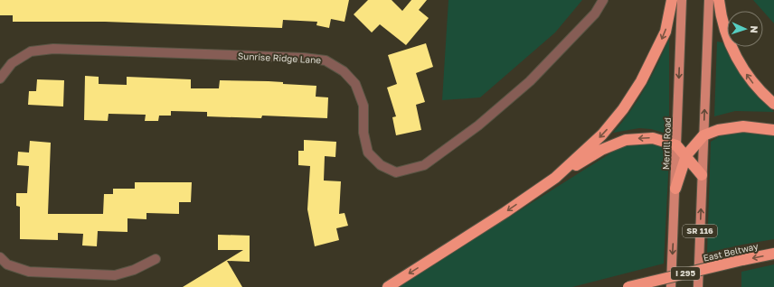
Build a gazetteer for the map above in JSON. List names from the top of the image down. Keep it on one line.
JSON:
{"streets":{"highway":["East Beltway","I 295"],"main road":["Merrill Road","SR 116"],"street":["Sunrise Ridge Lane"]},"one_way":["East Beltway"],"north":"right"}
